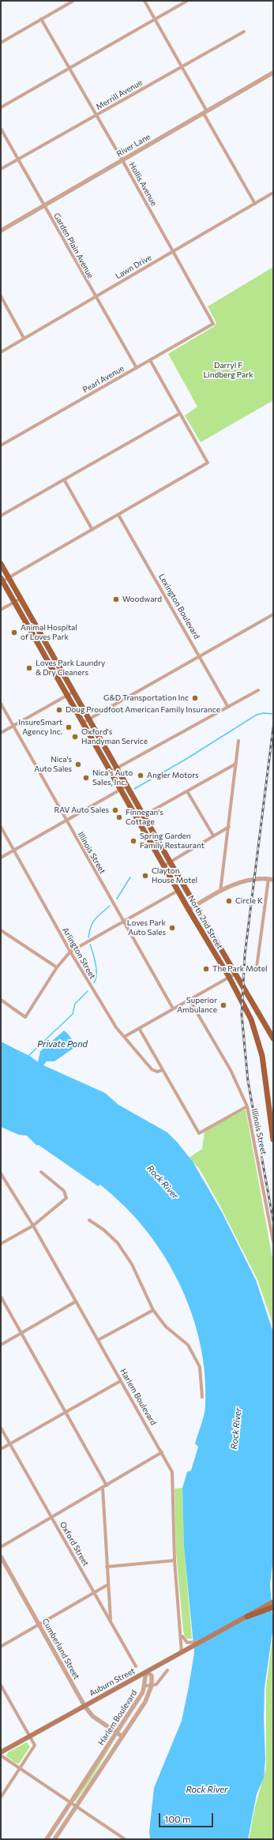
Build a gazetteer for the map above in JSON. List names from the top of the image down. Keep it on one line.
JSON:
{"streets":{"main road":["North 2nd Street","Auburn Street"],"street":["Merrill Avenue","River Lane","Hollis Avenue","Garden Plain Avenue","Lawn Drive","Pearl Avenue","Lexington Boulevard","Illinois Street","Arlington Street","Harlem Boulevard","Oxford Street","Cumberland Street"]},"crossings":[["Merrill Avenue","Hollis Avenue"],["Merrill Avenue","Garden Plain Avenue"],["River Lane","Hollis Avenue"],["River Lane","Garden Plain Avenue"],["Hollis Avenue","Lawn Drive"],["Hollis Avenue","Pearl Avenue"],["Garden Plain Avenue","Lawn Drive"],["Garden Plain Avenue","Pearl Avenue"],["Harlem Boulevard","Cumberland Street"],["Harlem Boulevard","Auburn Street"],["Cumberland Street","Auburn Street"]],"water":["Private Pond","Rock River"],"parks":["Darryl F Lindberg Park"],"places":["Woodward","Animal Hospital of Loves Park","Loves Park Laundry & Dry Cleaners","G&D Transportation Inc","Doug Proudfoot American Family Insurance","InsureSmart Agency Inc.","Oxford's Handyman Service","Nica's Auto Sales","Angler Motors","Nica's Auto Sales, Inc.","RAV Auto Sales","Finnegan's Cottage","Spring Garden Family Restaurant","Clayton House Motel","Circle K","Loves Park Auto Sales","The Park Motel","Superior Ambulance"],"scale_bar":"100 m"}
